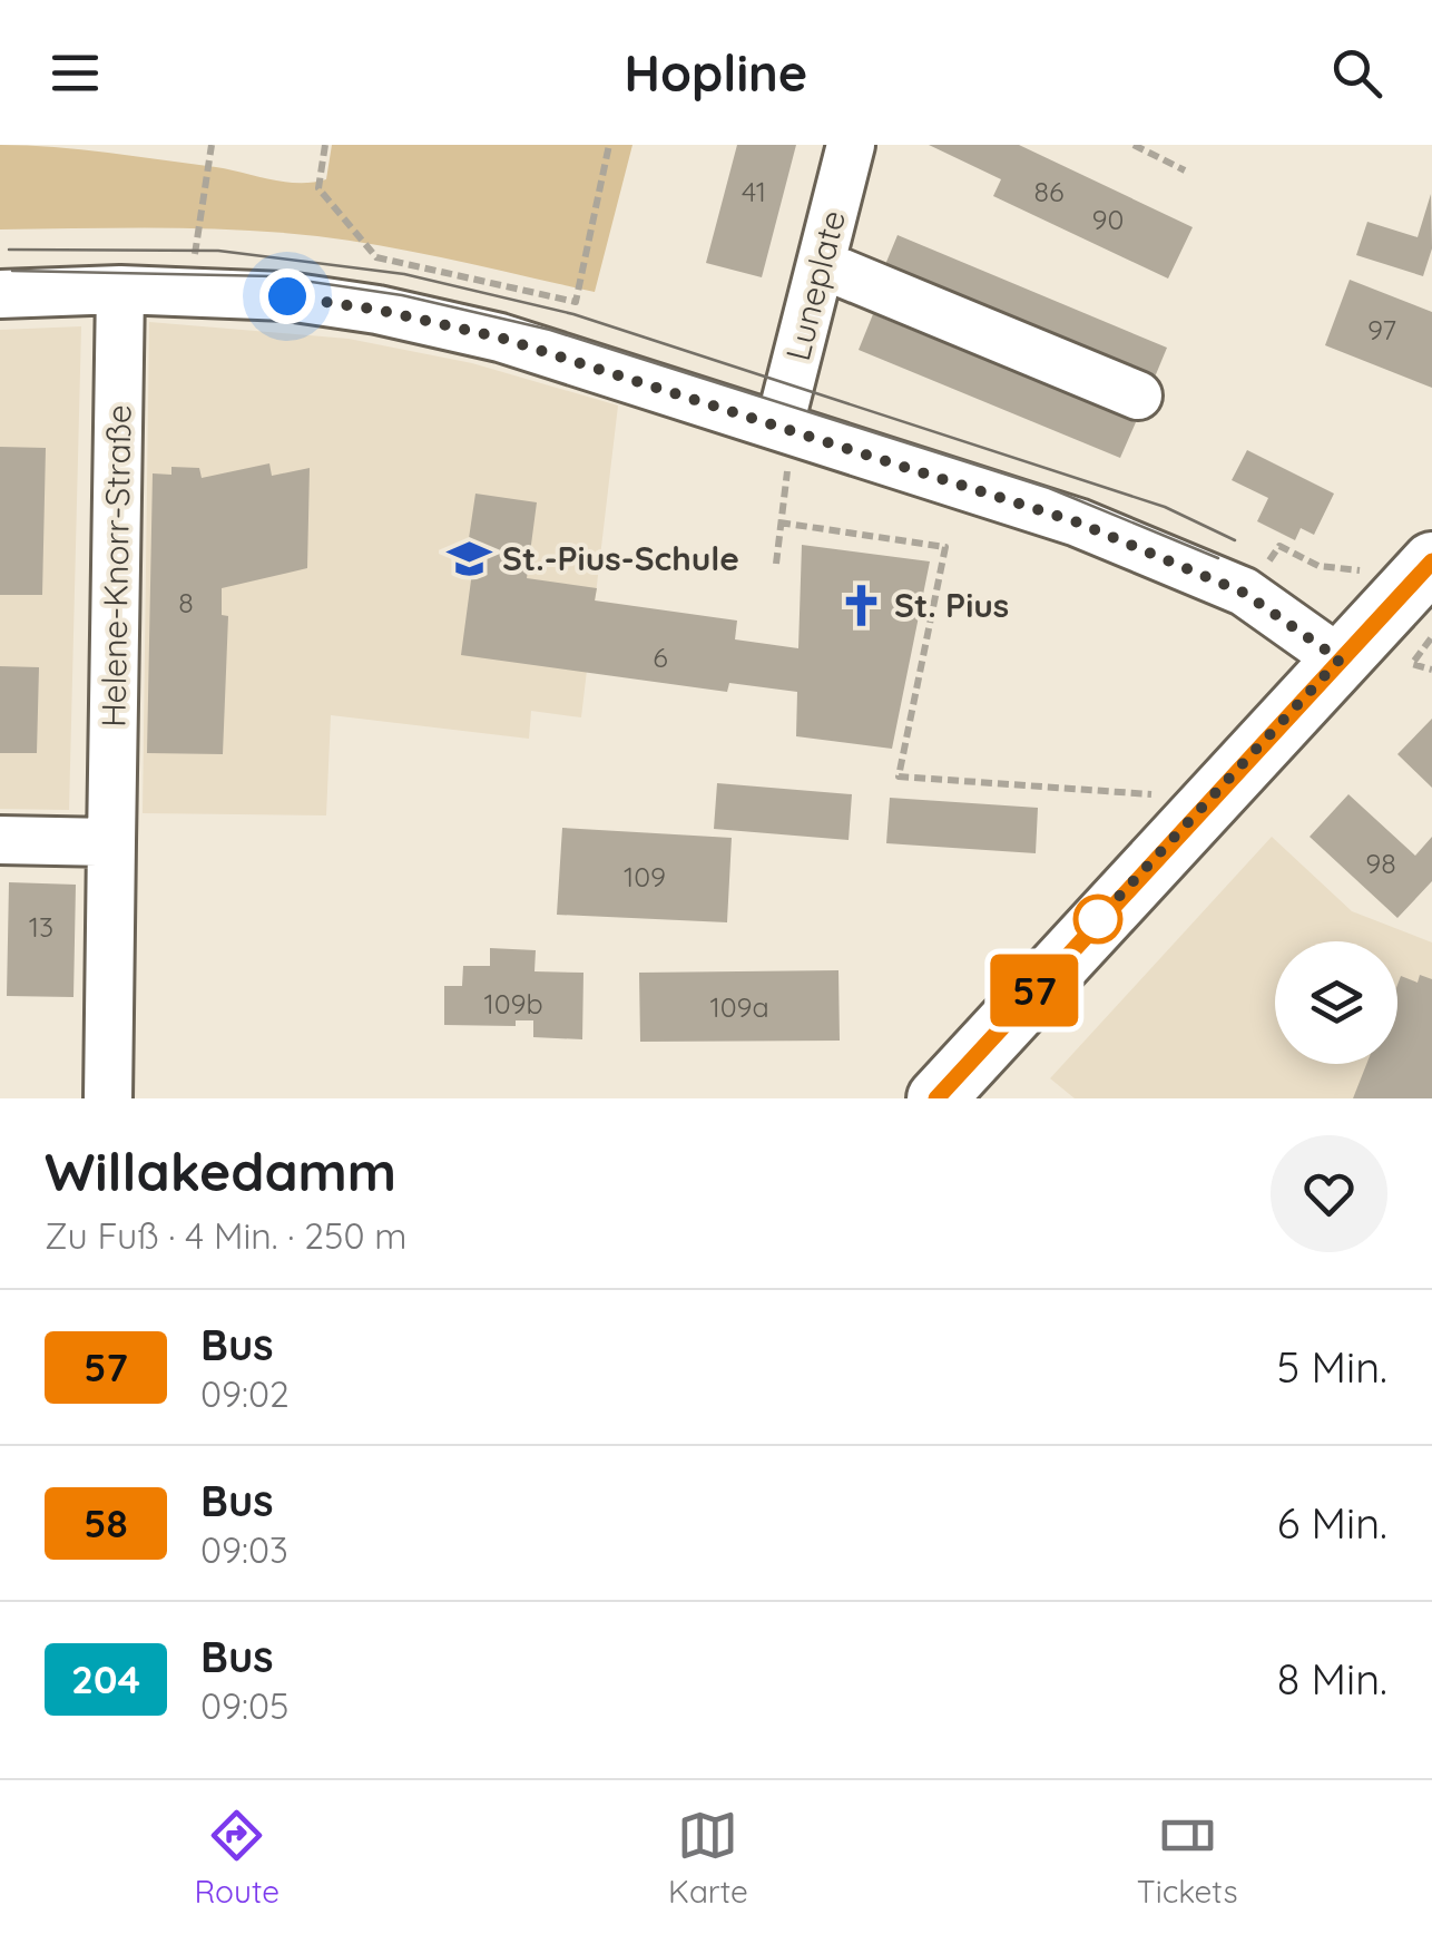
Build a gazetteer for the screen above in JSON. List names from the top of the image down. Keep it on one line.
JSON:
{"streets":{"street":["Luneplate","Helene-Knorr-Straße"]},"places":{"school or university":["St.-Pius-Schule"],"church":["St. Pius"]},"lines":["bus line 57"],"house_numbers":["41","86","90","97","8","6","98","109","13","109b","109a"],"page":{"header":"Hopline","on_map":"57","heading":["Willakedamm","Zu Fuß · 4 Min. · 250 m"],"list":[{"mark":"57","name":"Bus","note":"09:02","value":"5 Min."},{"mark":"58","name":"Bus","note":"09:03","value":"6 Min."},{"mark":"204","name":"Bus","note":"09:05","value":"8 Min."}],"tabs":["Route","Karte","Tickets"]}}
